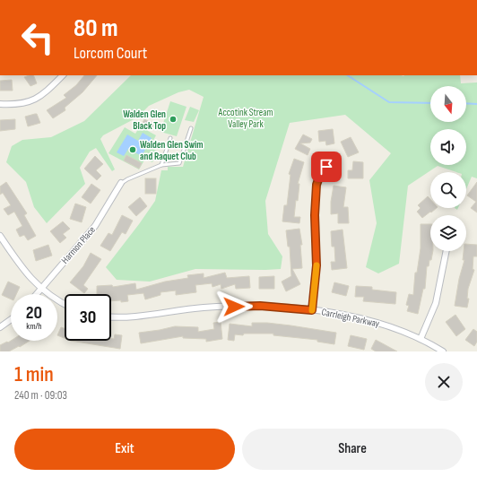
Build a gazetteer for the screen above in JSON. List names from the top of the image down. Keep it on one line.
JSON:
{"streets":{"street":["Harmon Place","Carrleigh Parkway"]},"parks":["Accotink Stream Valley Park"],"places":["Walden Glen Black Top","Walden Glen Swim and Raquet Club"],"north":"bottom","page":{"turn":["80 m","Lorcom Court"],"speed":"20 km/h","limit":"30","heading":["1 min","240 m · 09:03"],"buttons":["Exit","Share"]}}
